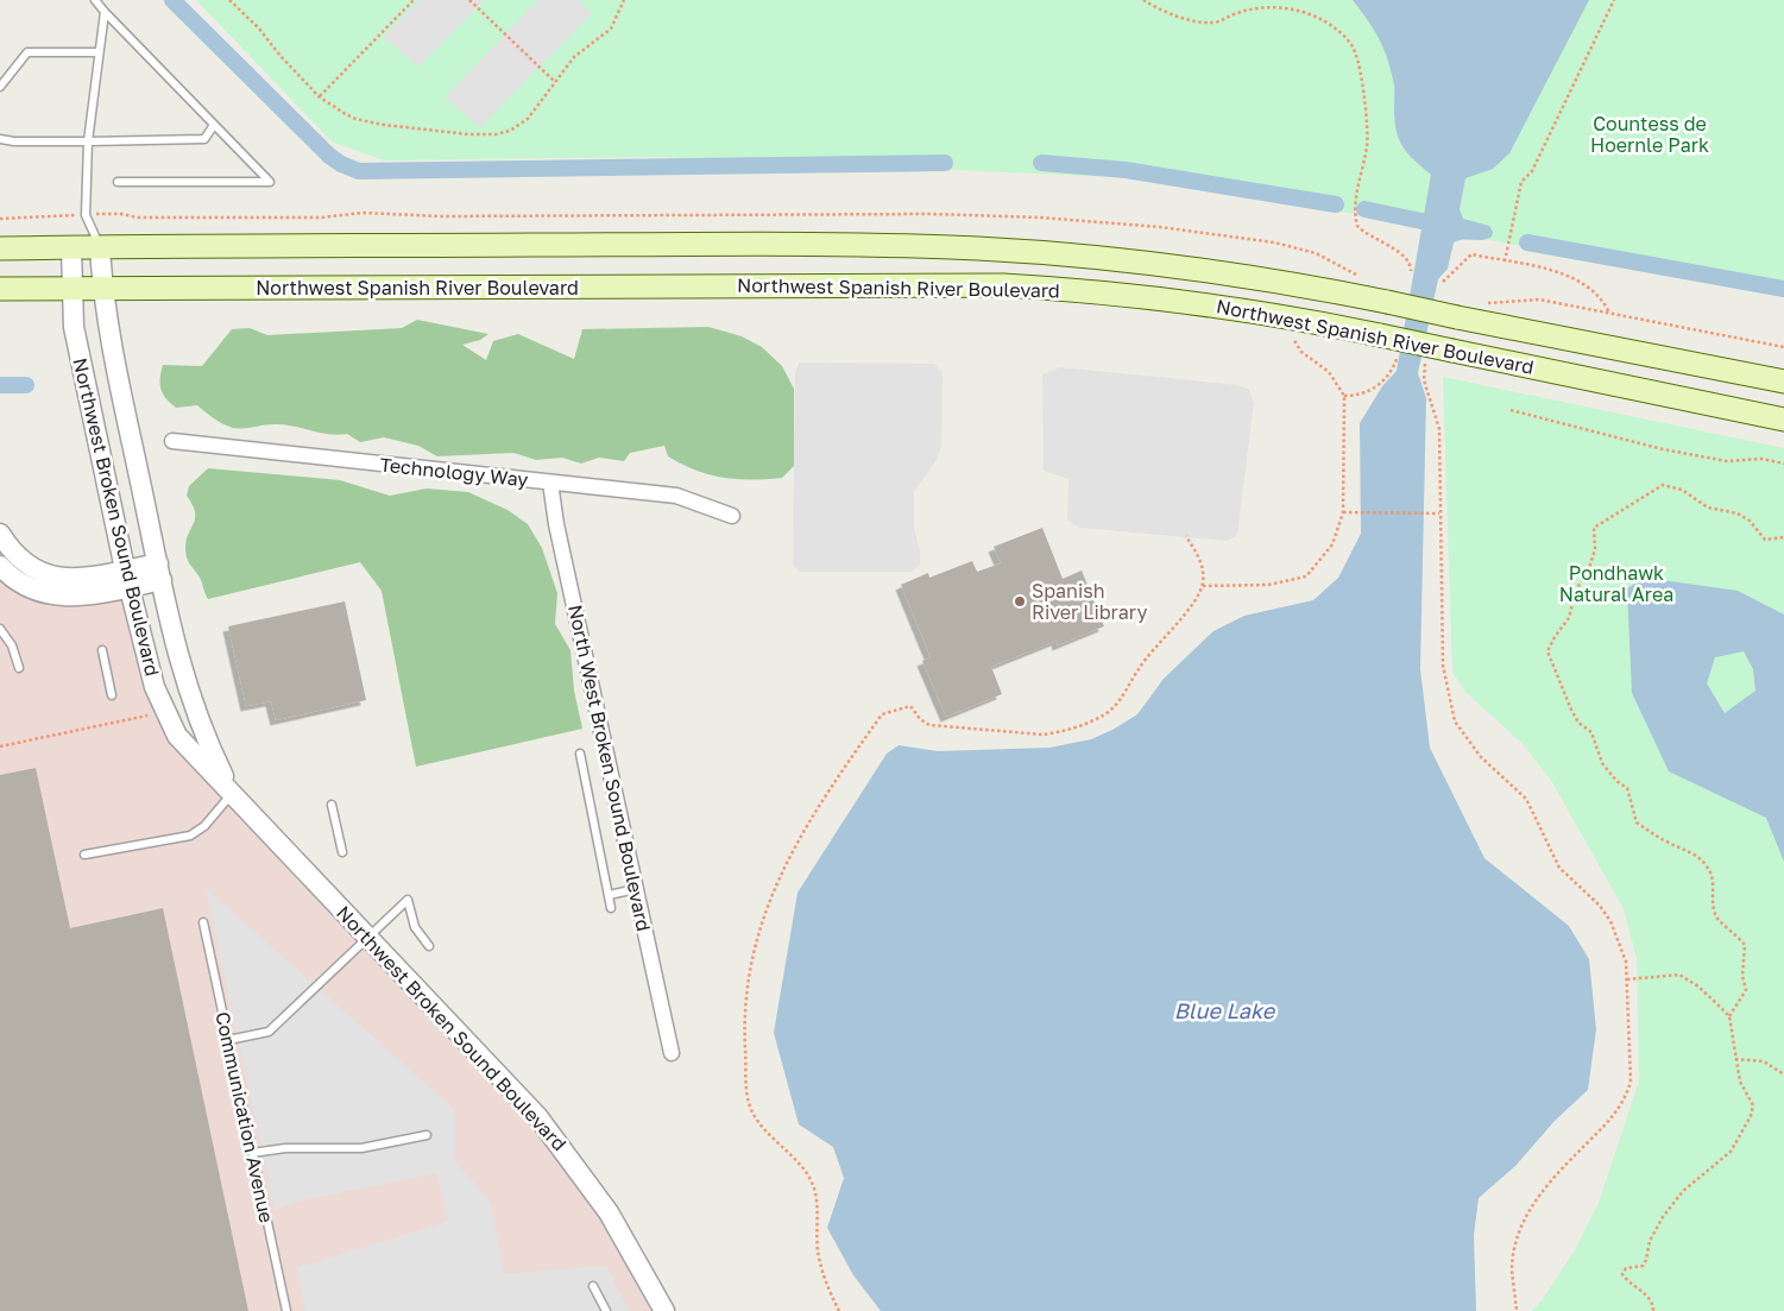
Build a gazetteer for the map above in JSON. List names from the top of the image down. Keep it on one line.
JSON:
{"streets":{"main road":["Northwest Spanish River Boulevard"],"street":["Technology Way","Northwest Broken Sound Boulevard","North West Broken Sound Boulevard"],"lane":["Communication Avenue"]},"crossings":[["Northwest Spanish River Boulevard","Northwest Broken Sound Boulevard"],["Technology Way","North West Broken Sound Boulevard"]],"water":["Blue Lake"],"parks":["Countess de Hoernle Park","Pondhawk Natural Area"],"places":["Spanish River Library"]}
